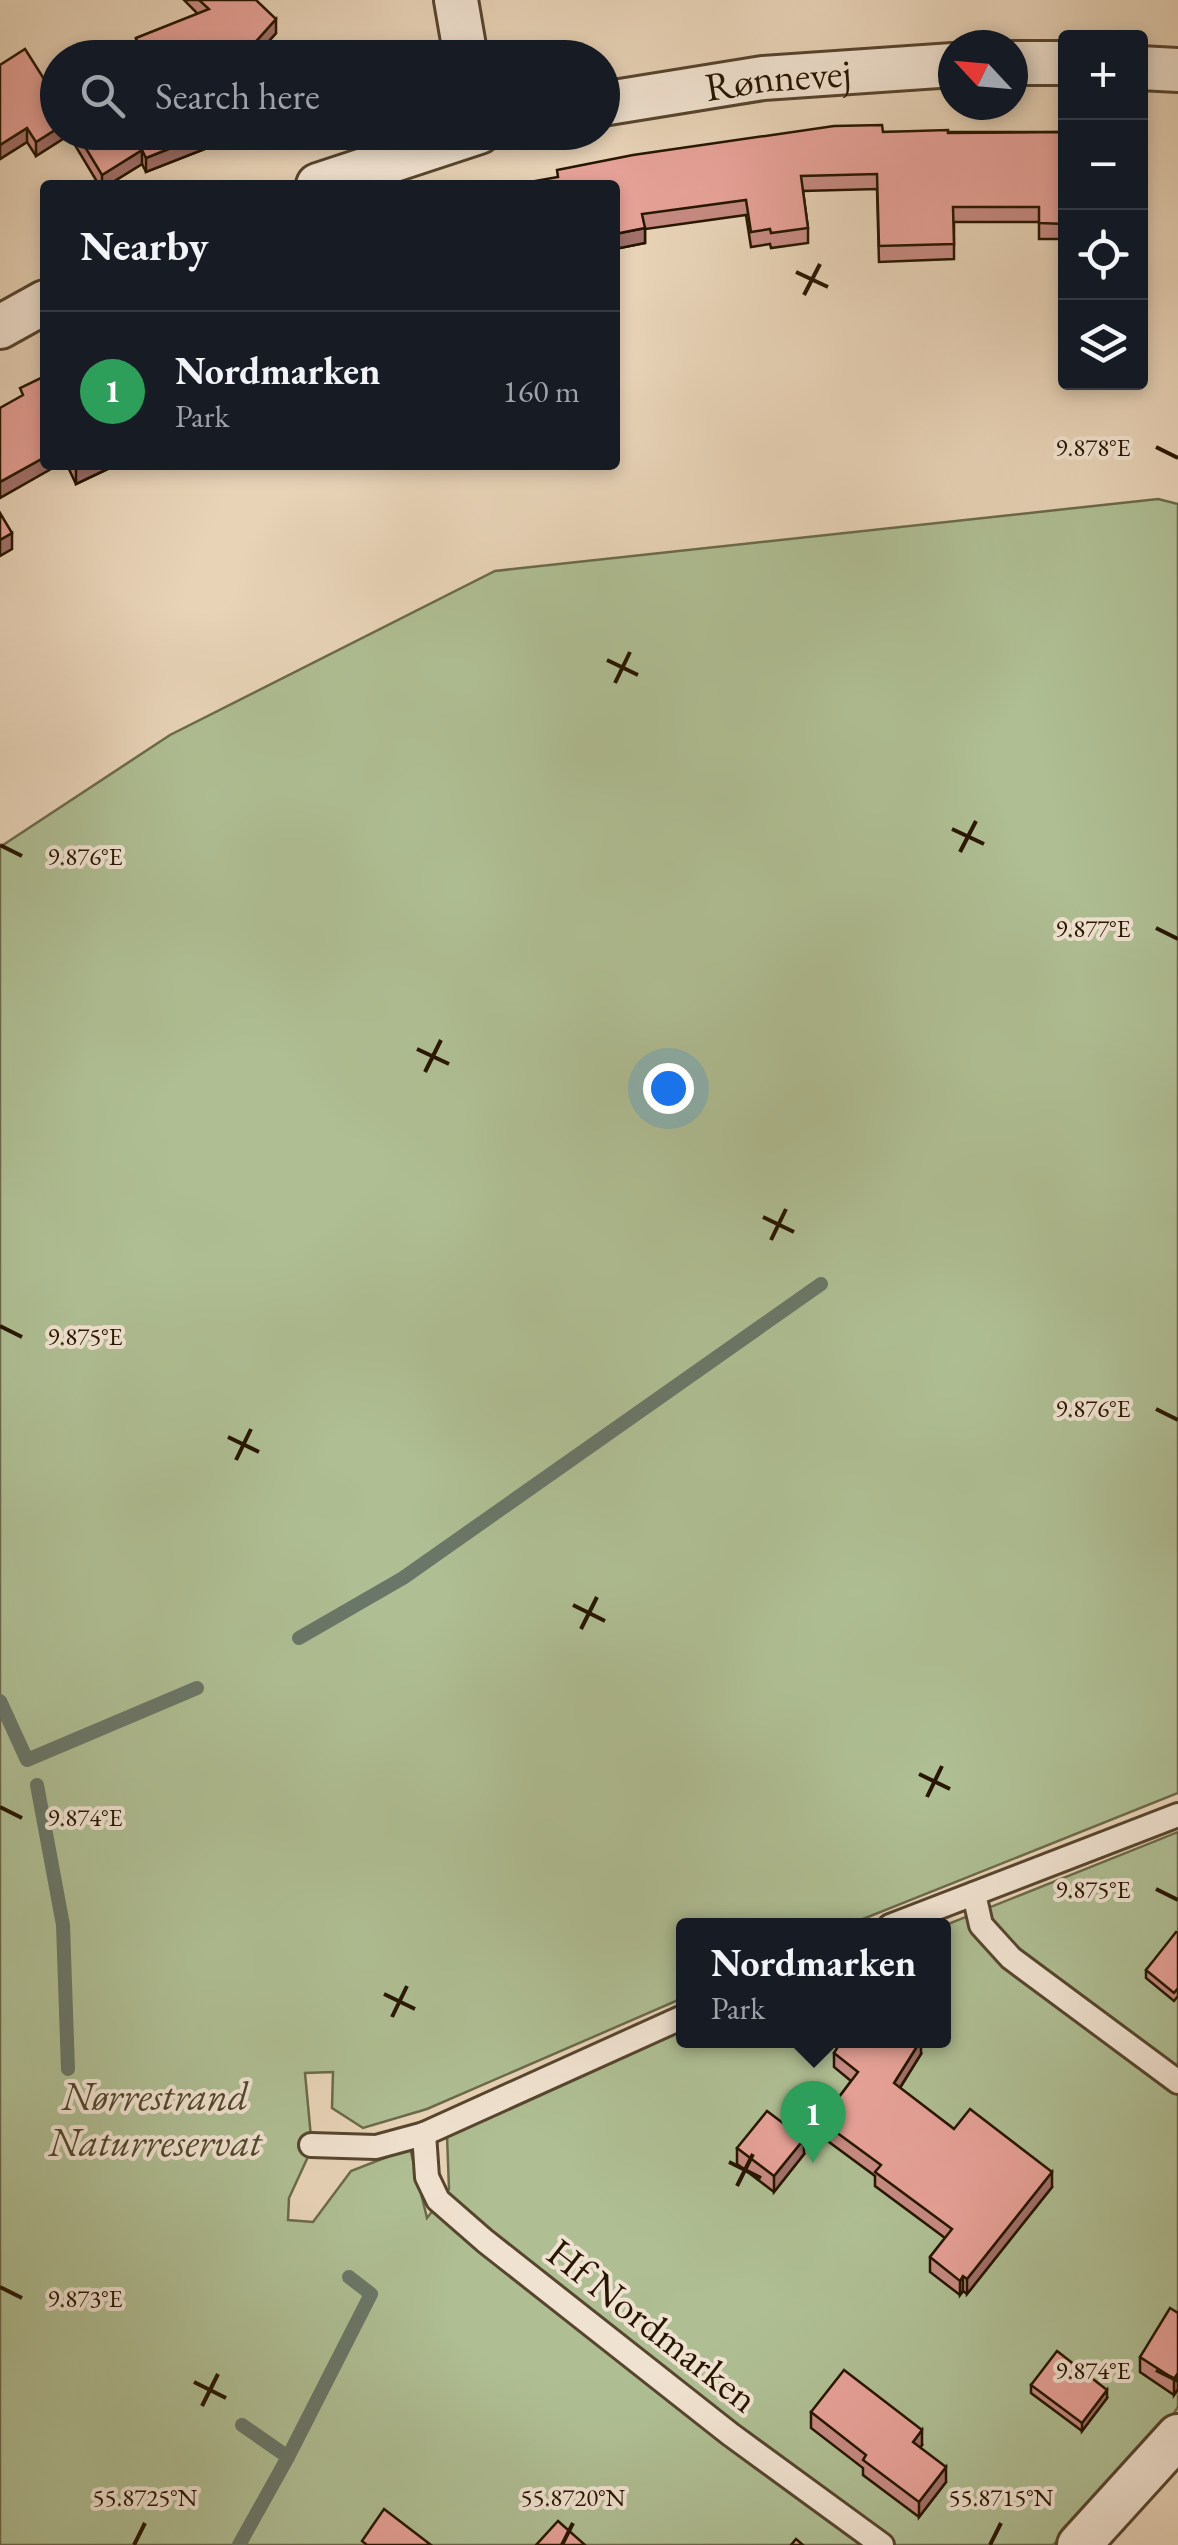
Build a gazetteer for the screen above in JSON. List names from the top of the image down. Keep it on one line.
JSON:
{"streets":{"street":["Rønnevej"],"lane":["Hf Nordmarken"]},"parks":["Nørrestrand Naturreservat"],"north":"top left","page":{"map_buttons":["+","−"],"search":"Search here","heading":"Nearby","list":[{"mark":"1","name":"Nordmarken","note":"Park","value":"160 m"}],"popup":["Nordmarken","Park"],"pins":"1"},"coordinates":["9.878°E","9.876°E","9.877°E","9.875°E","9.874°E","9.873°E","55.8725°N","55.8720°N","55.8715°N"]}
